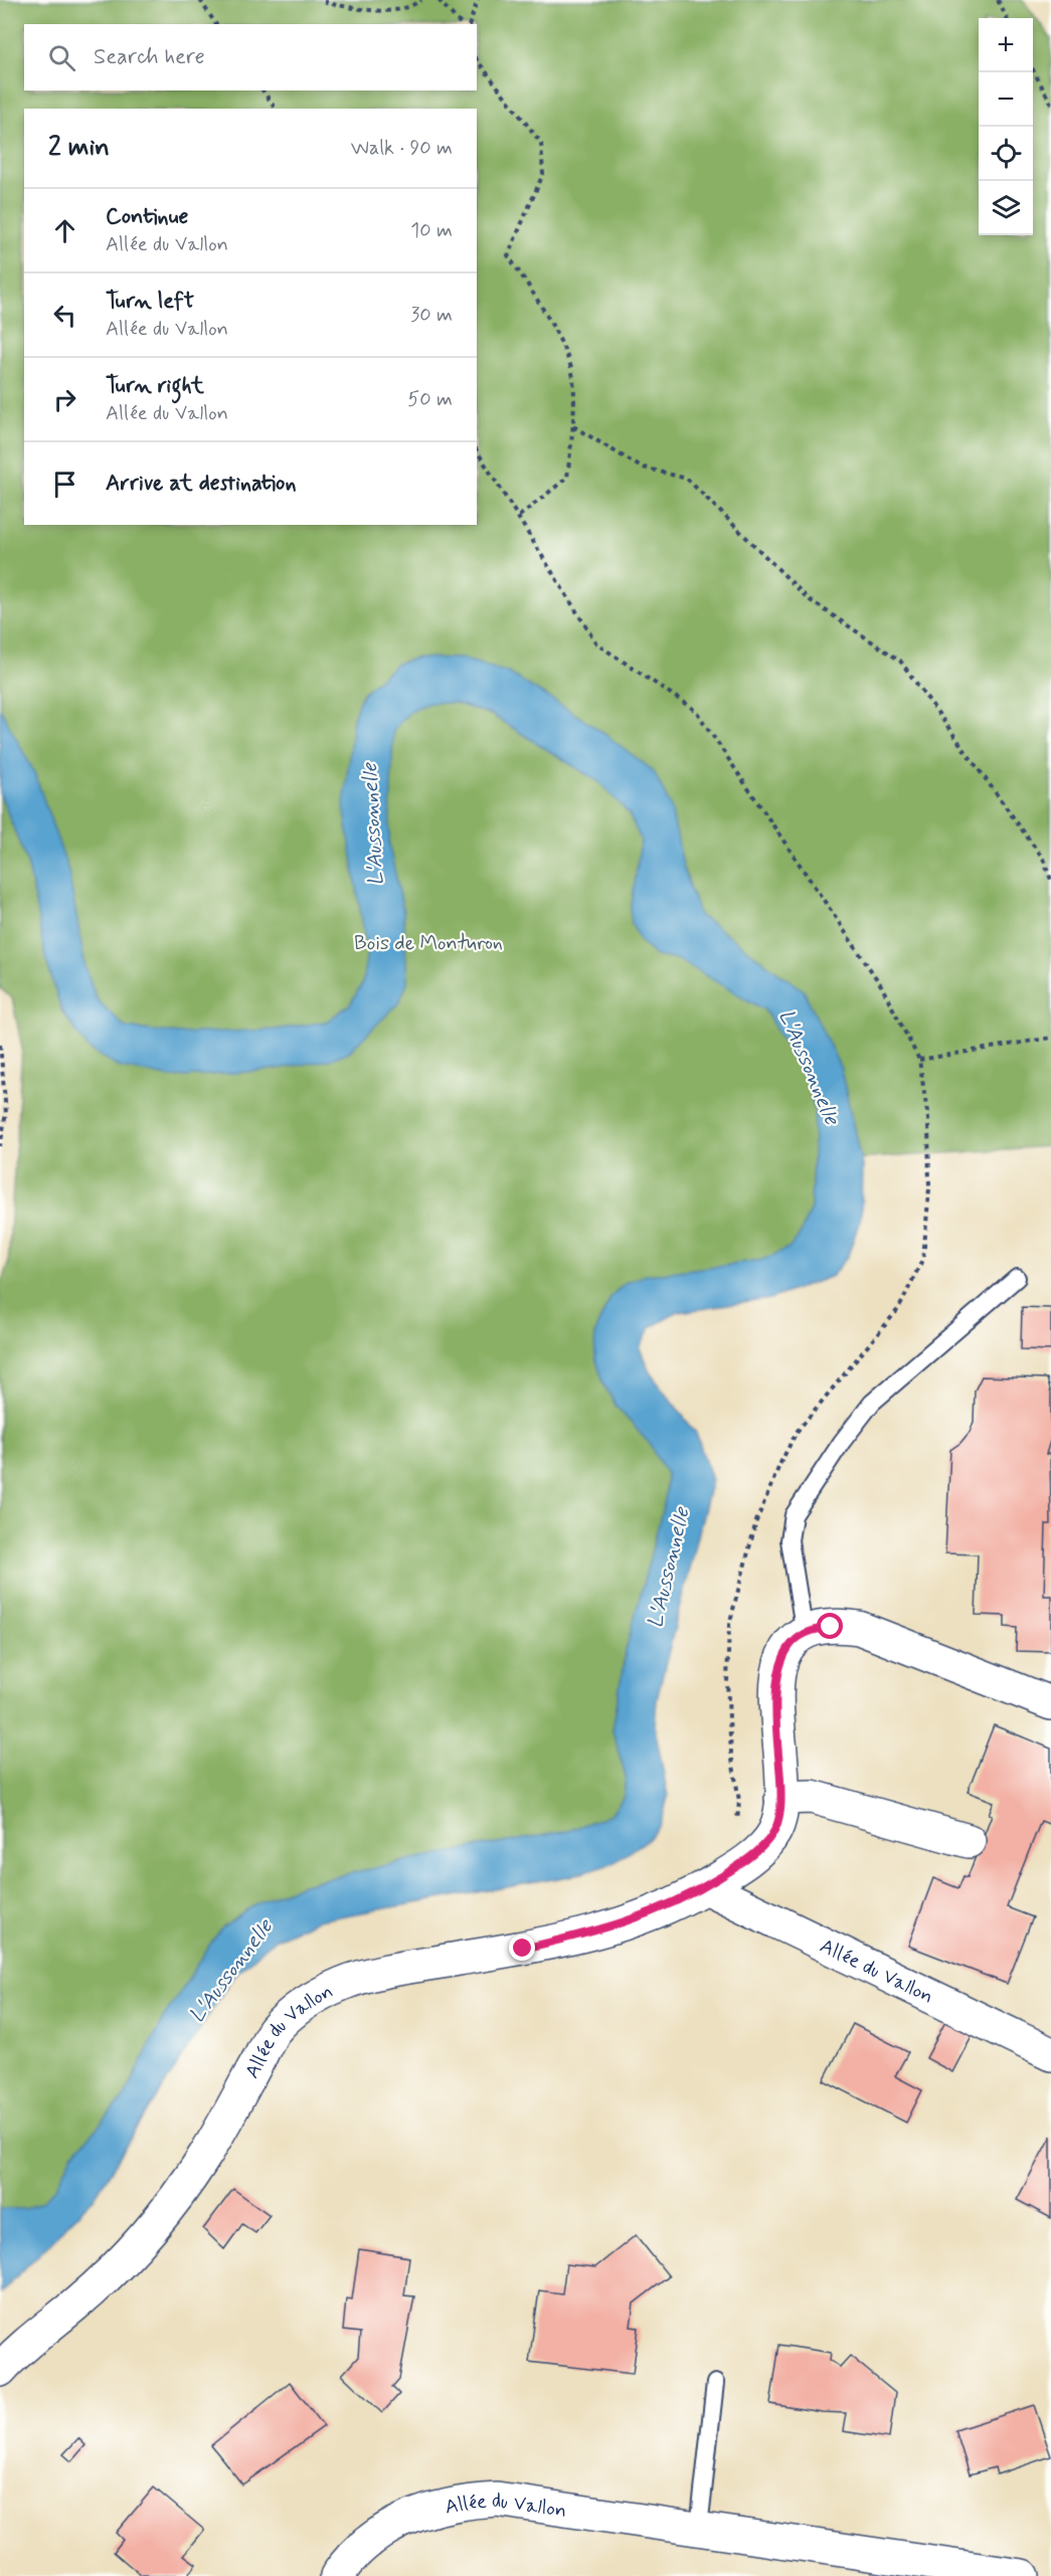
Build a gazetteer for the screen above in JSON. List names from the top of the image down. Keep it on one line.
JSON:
{"streets":{"street":["Allée du Vallon"]},"water":["L'Aussonnelle"],"parks":["Bois de Monturon"],"page":{"map_buttons":["+","−"],"search":"Search here","heading":["2 min","Walk · 90 m"],"list":[["Continue","Allée du Vallon","10 m"],["Turn left","Allée du Vallon","30 m"],["Turn right","Allée du Vallon","50 m"],"Arrive at destination"]}}
